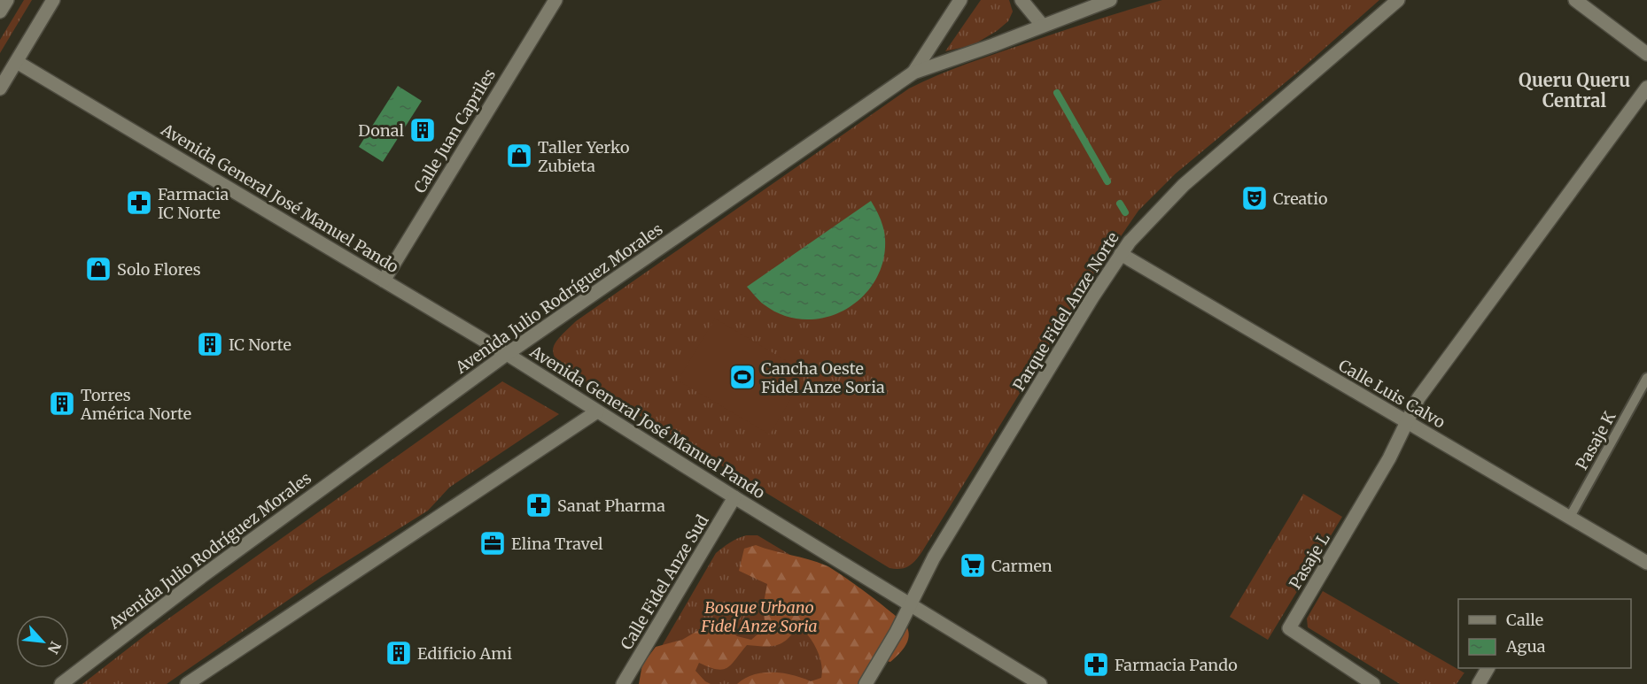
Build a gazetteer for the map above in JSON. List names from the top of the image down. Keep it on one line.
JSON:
{"streets":{"street":["Calle Juan Capriles","Avenida General José Manuel Pando","Avenida Julio Rodríguez Morales","Parque Fidel Anze Norte","Calle Luis Calvo","Pasaje L","Calle Fidel Anze Sud"],"lane":["Pasaje K"]},"crossings":[["Calle Juan Capriles","Avenida General José Manuel Pando"],["Avenida General José Manuel Pando","Avenida Julio Rodríguez Morales"],["Avenida General José Manuel Pando","Parque Fidel Anze Norte"],["Avenida General José Manuel Pando","Calle Fidel Anze Sud"],["Parque Fidel Anze Norte","Calle Luis Calvo"],["Calle Luis Calvo","Pasaje K"],["Calle Luis Calvo","Pasaje L"]],"districts":["Queru Queru Central"],"parks":["Bosque Urbano Fidel Anze Soria"],"places":{"building":["Donal","IC Norte","Torres América Norte","Edificio Ami"],"shop":["Taller Yerko Zubieta","Solo Flores"],"theatre":["Creatio"],"pharmacy":["Farmacia IC Norte","Sanat Pharma","Farmacia Pando"],"sports":["Cancha Oeste Fidel Anze Soria"],"office":["Elina Travel"],"supermarket":["Carmen"]},"legend":["Calle","Agua"],"north":"bottom right"}
